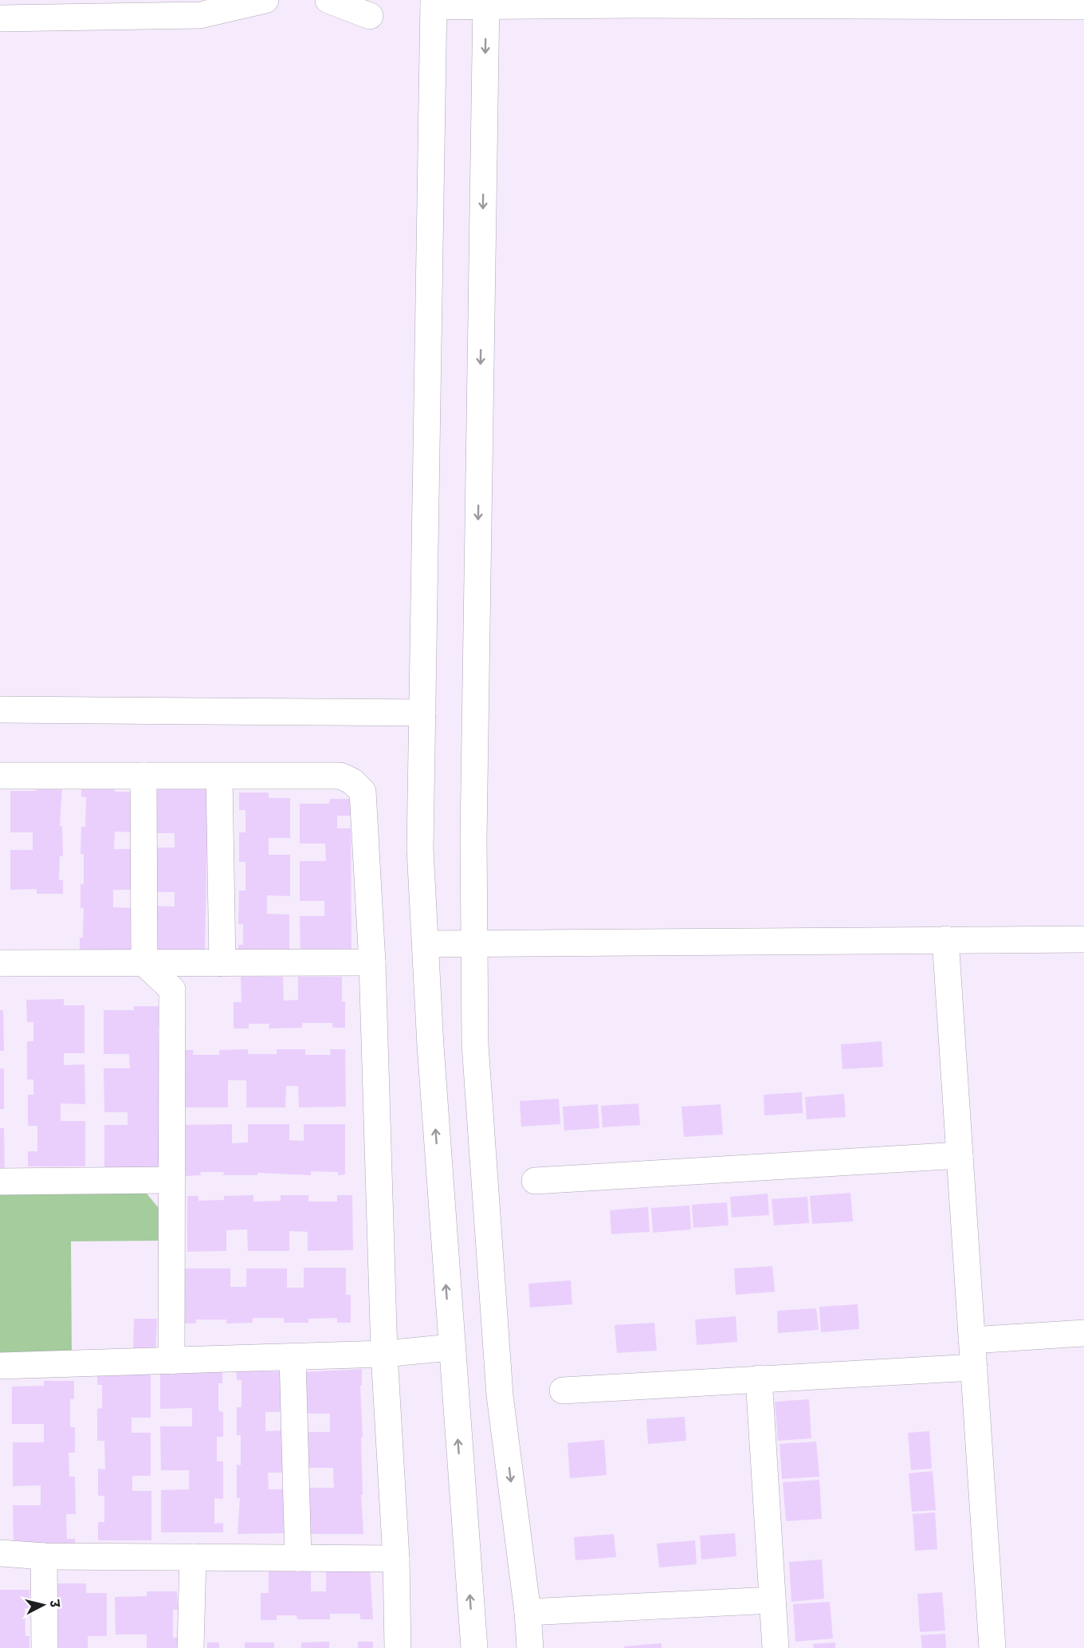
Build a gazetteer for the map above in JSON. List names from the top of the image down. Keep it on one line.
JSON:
{"north":"right"}
